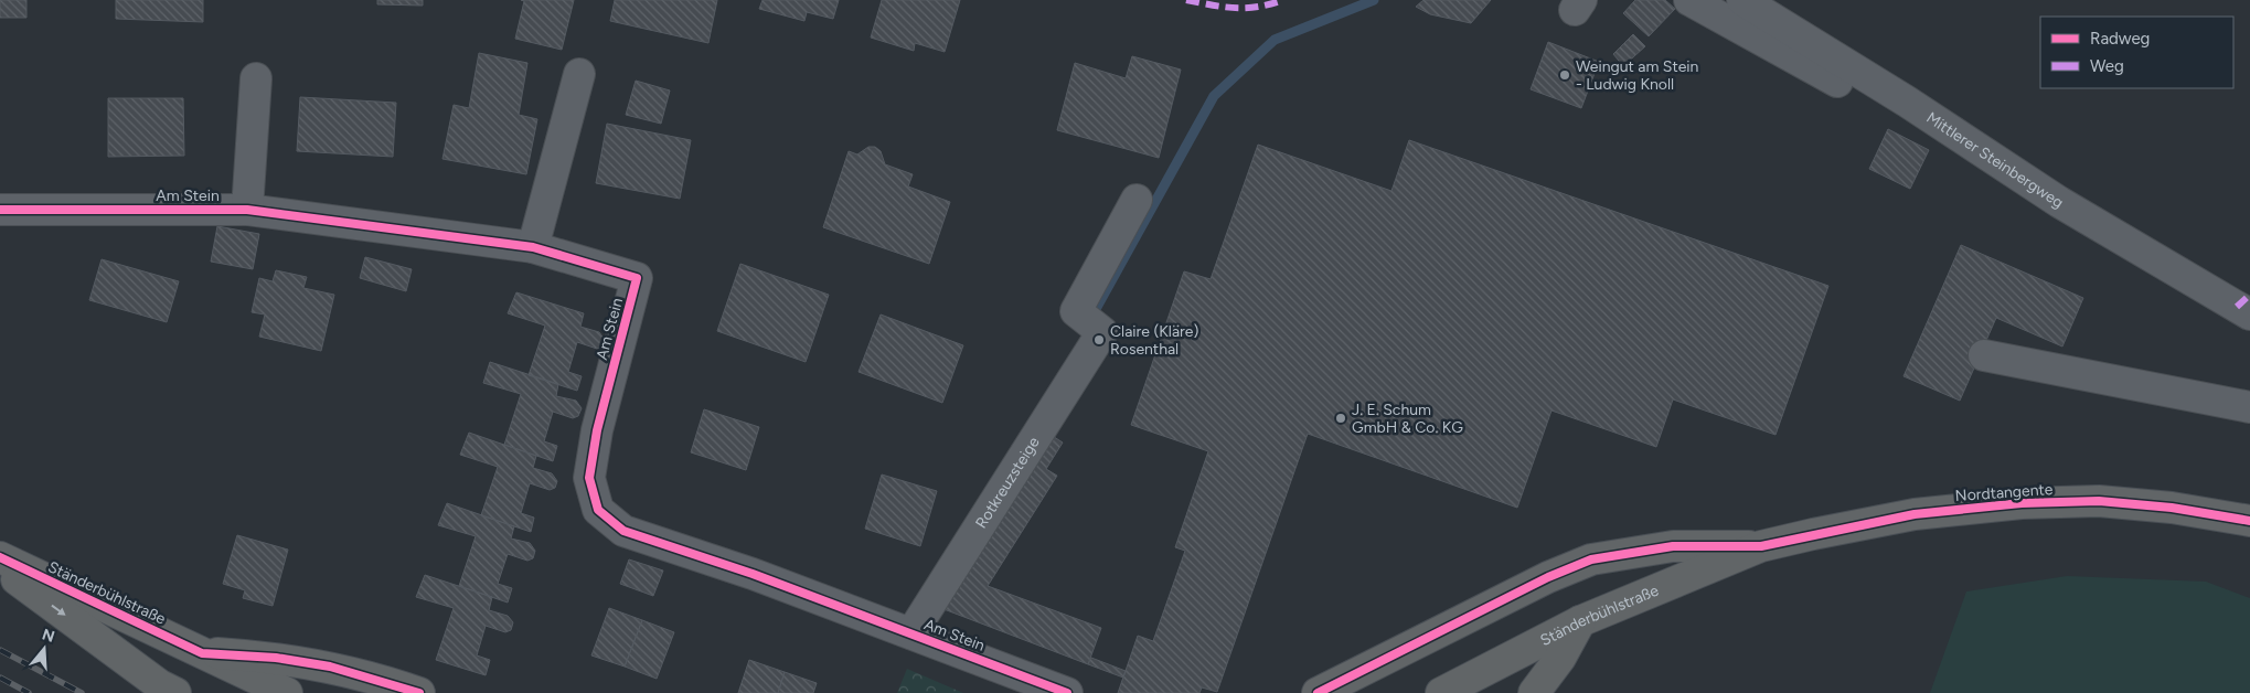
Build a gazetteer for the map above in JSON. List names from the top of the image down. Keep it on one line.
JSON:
{"streets":{"highway":["Nordtangente","Ständerbühlstraße"],"street":["Mittlerer Steinbergweg","Am Stein","Rotkreuzsteige"]},"crossings":[["Am Stein","Rotkreuzsteige"],["Nordtangente","Ständerbühlstraße"]],"places":["Weingut am Stein - Ludwig Knoll","Claire (Kläre) Rosenthal","J. E. Schum GmbH & Co. KG"],"legend":["Radweg","Weg"],"north":"top"}
